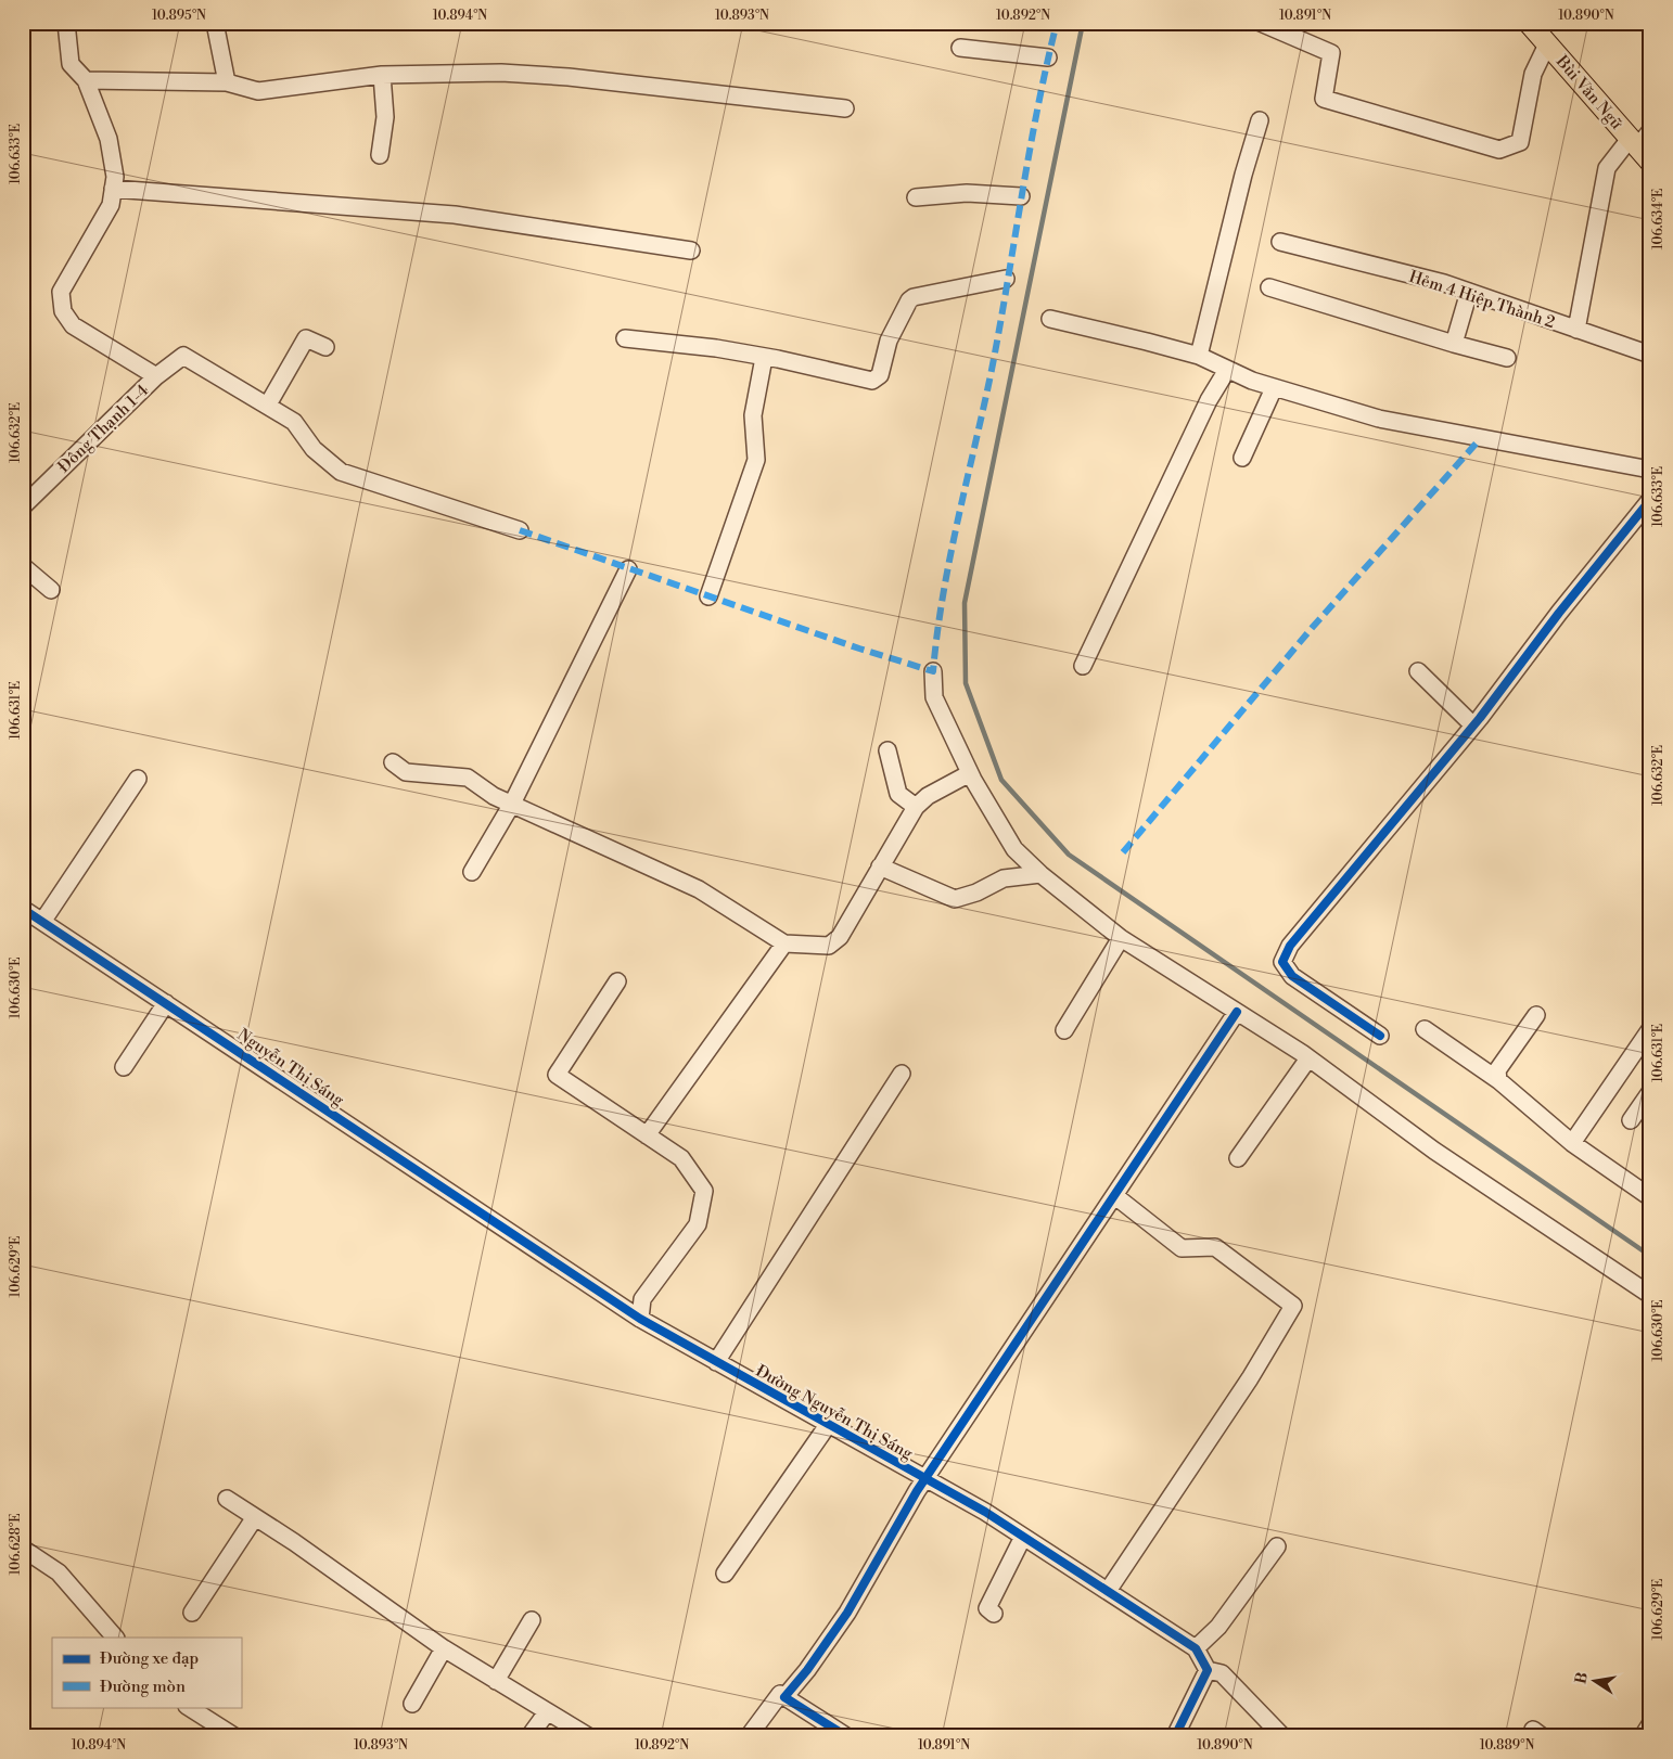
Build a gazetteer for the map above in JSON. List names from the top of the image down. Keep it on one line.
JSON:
{"streets":{"main road":["Bùi Văn Ngữ"],"street":["Hẻm 4 Hiệp Thành 2","Đông Thạnh 1-4","Nguyễn Thị Sáng","Đường Nguyễn Thị Sáng"]},"crossings":[["Nguyễn Thị Sáng","Đường Nguyễn Thị Sáng"]],"legend":["Đường xe đạp","Đường mòn"],"north":"left","coordinates":["10.895°N","10.894°N","10.893°N","10.892°N","10.891°N","10.890°N","106.633°E","106.634°E","106.632°E","106.631°E","106.630°E","106.629°E","106.628°E","10.889°N"]}
